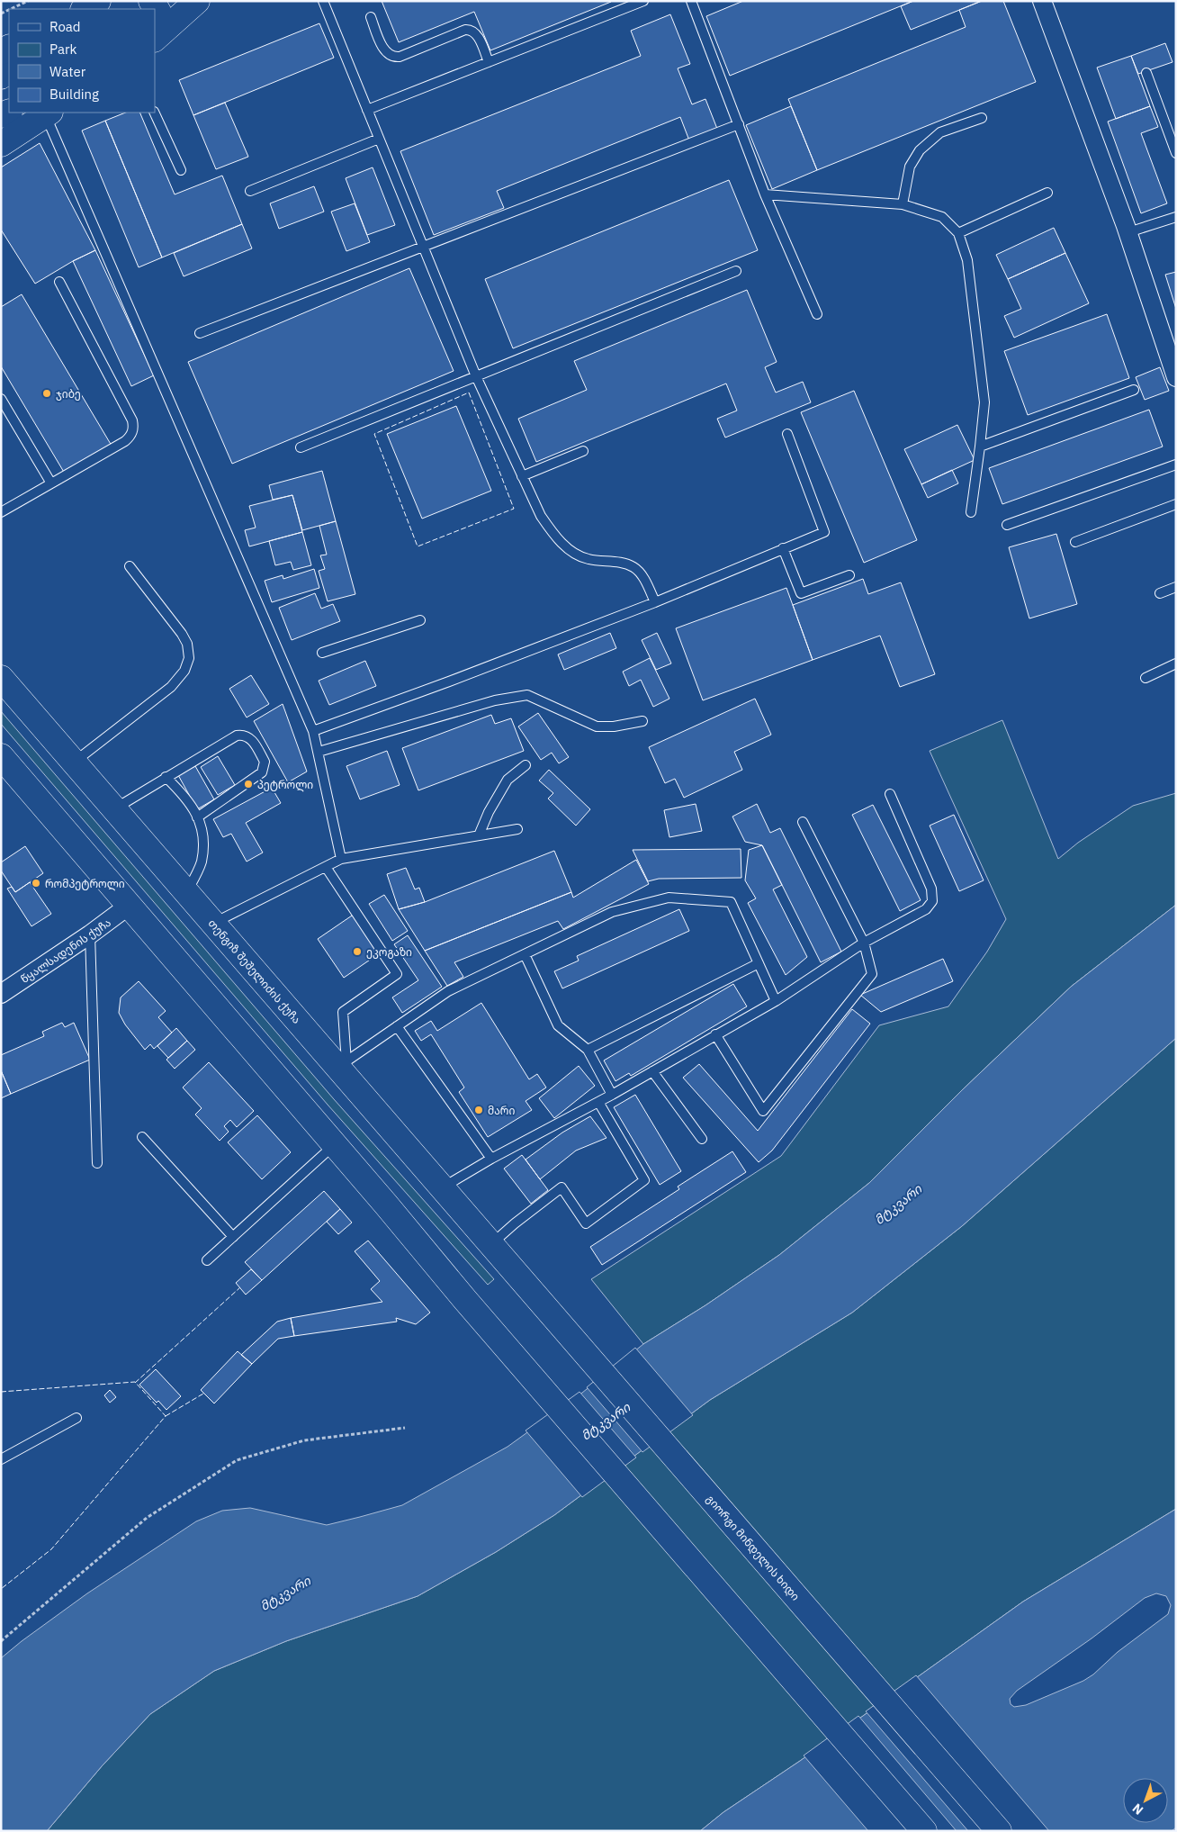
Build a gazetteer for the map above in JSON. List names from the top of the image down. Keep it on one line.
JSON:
{"streets":{"main road":["თენგიზ შეშელიძის ქუჩა","გიორგი მინდელის ხიდი"],"street":["წყალსადენის ქუჩა"]},"crossings":[["თენგიზ შეშელიძის ქუჩა","გიორგი მინდელის ხიდი"]],"water":["მტკვარი"],"places":["ჯიბე","პეტროლი","რომპეტროლი","ეკოგაზი","მარი"],"legend":["Road","Park","Water","Building"],"north":"bottom left"}
